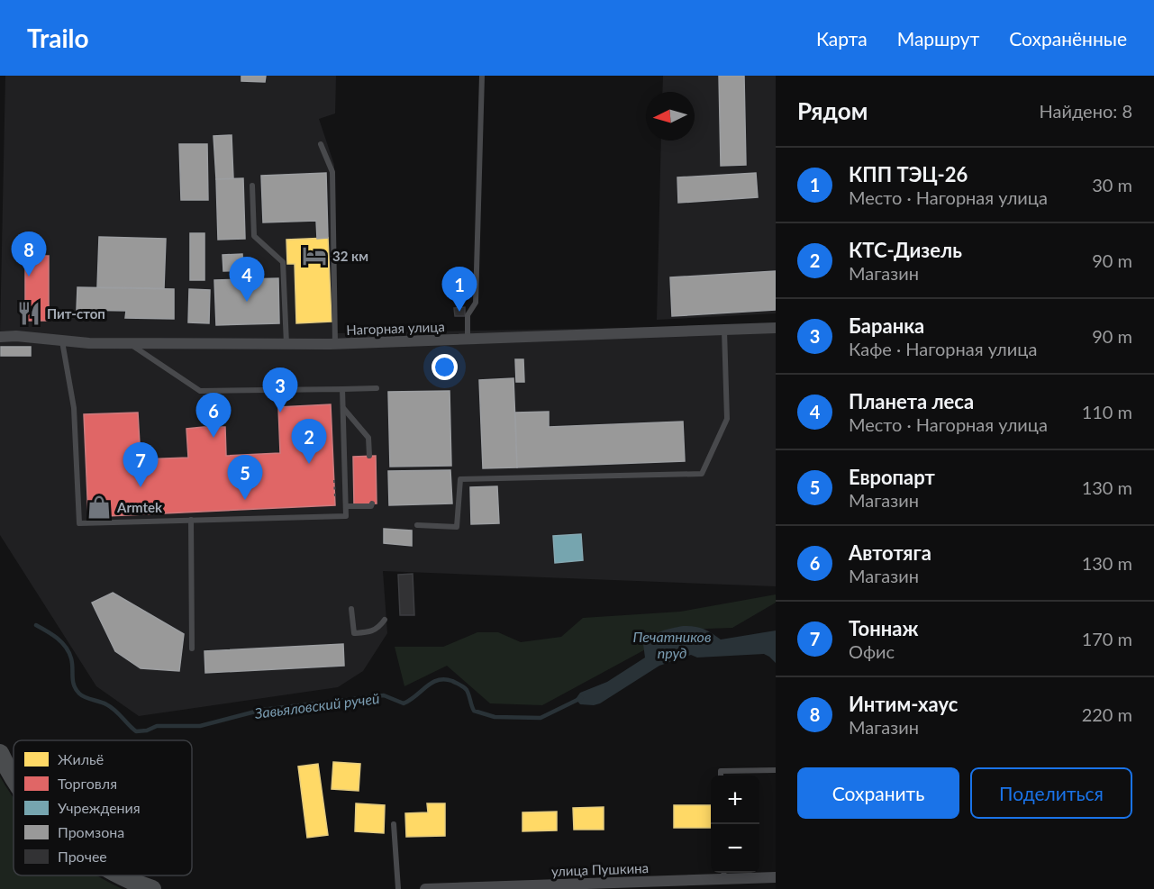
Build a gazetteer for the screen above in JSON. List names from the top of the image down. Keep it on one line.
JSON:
{"streets":{"street":["Нагорная улица","улица Пушкина"]},"water":["Печатников пруд","Завьяловский ручей"],"places":{"hotel":["32 км"],"restaurant":["Пит-стоп"],"shop":["Armtek"]},"legend":["Жильё","Торговля","Учреждения","Промзона","Прочее"],"north":"left","page":{"header":"Trailo","nav":["Карта","Маршрут","Сохранённые"],"heading":["Рядом","Найдено: 8"],"list":[{"mark":"1","name":"КПП ТЭЦ-26","note":"Место · Нагорная улица","value":"30 m"},{"mark":"2","name":"КТС-Дизель","note":"Магазин","value":"90 m"},{"mark":"3","name":"Баранка","note":"Кафе · Нагорная улица","value":"90 m"},{"mark":"4","name":"Планета леса","note":"Место · Нагорная улица","value":"110 m"},{"mark":"5","name":"Европарт","note":"Магазин","value":"130 m"},{"mark":"6","name":"Автотяга","note":"Магазин","value":"130 m"},{"mark":"7","name":"Тоннаж","note":"Офис","value":"170 m"},{"mark":"8","name":"Интим-хаус","note":"Магазин","value":"220 m"}],"pins":["8","4","1","3","6","2","7","5"],"buttons":["Сохранить","Поделиться"],"map_buttons":["+","−"]}}
